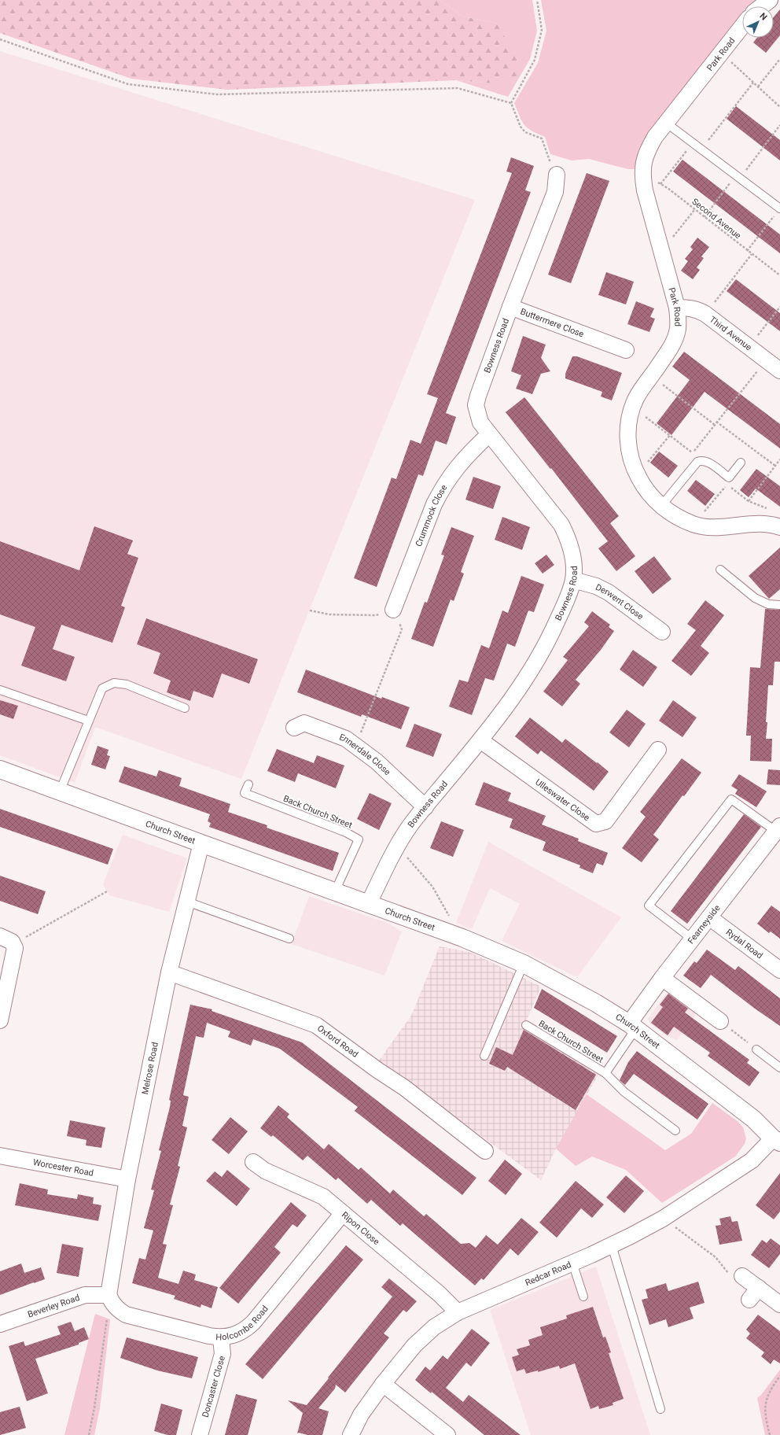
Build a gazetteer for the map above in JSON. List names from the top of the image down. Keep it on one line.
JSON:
{"streets":{"main road":["Church Street"],"street":["Park Road","Buttermere Close","Third Avenue","Bowness Road","Crummock Close","Derwent Close","Ennerdale Close","Ulleswater Close","Fearneyside","Rydal Road","Oxford Road","Melrose Road","Worcester Road","Ripon Close","Redcar Road","Beverley Road","Holcombe Road","Doncaster Close"],"lane":["Back Church Street"],"path":["Second Avenue"]},"crossings":[["Park Road","Second Avenue"],["Park Road","Third Avenue"],["Buttermere Close","Bowness Road"],["Bowness Road","Crummock Close"],["Bowness Road","Derwent Close"],["Bowness Road","Ennerdale Close"],["Bowness Road","Ulleswater Close"],["Bowness Road","Church Street"],["Back Church Street","Church Street"],["Back Church Street","Fearneyside"],["Church Street","Fearneyside"],["Church Street","Melrose Road"],["Church Street","Redcar Road"],["Fearneyside","Rydal Road"],["Oxford Road","Melrose Road"],["Melrose Road","Worcester Road"],["Melrose Road","Beverley Road"],["Melrose Road","Holcombe Road"],["Ripon Close","Redcar Road"],["Ripon Close","Holcombe Road"],["Beverley Road","Holcombe Road"],["Holcombe Road","Doncaster Close"]],"north":"top right"}
